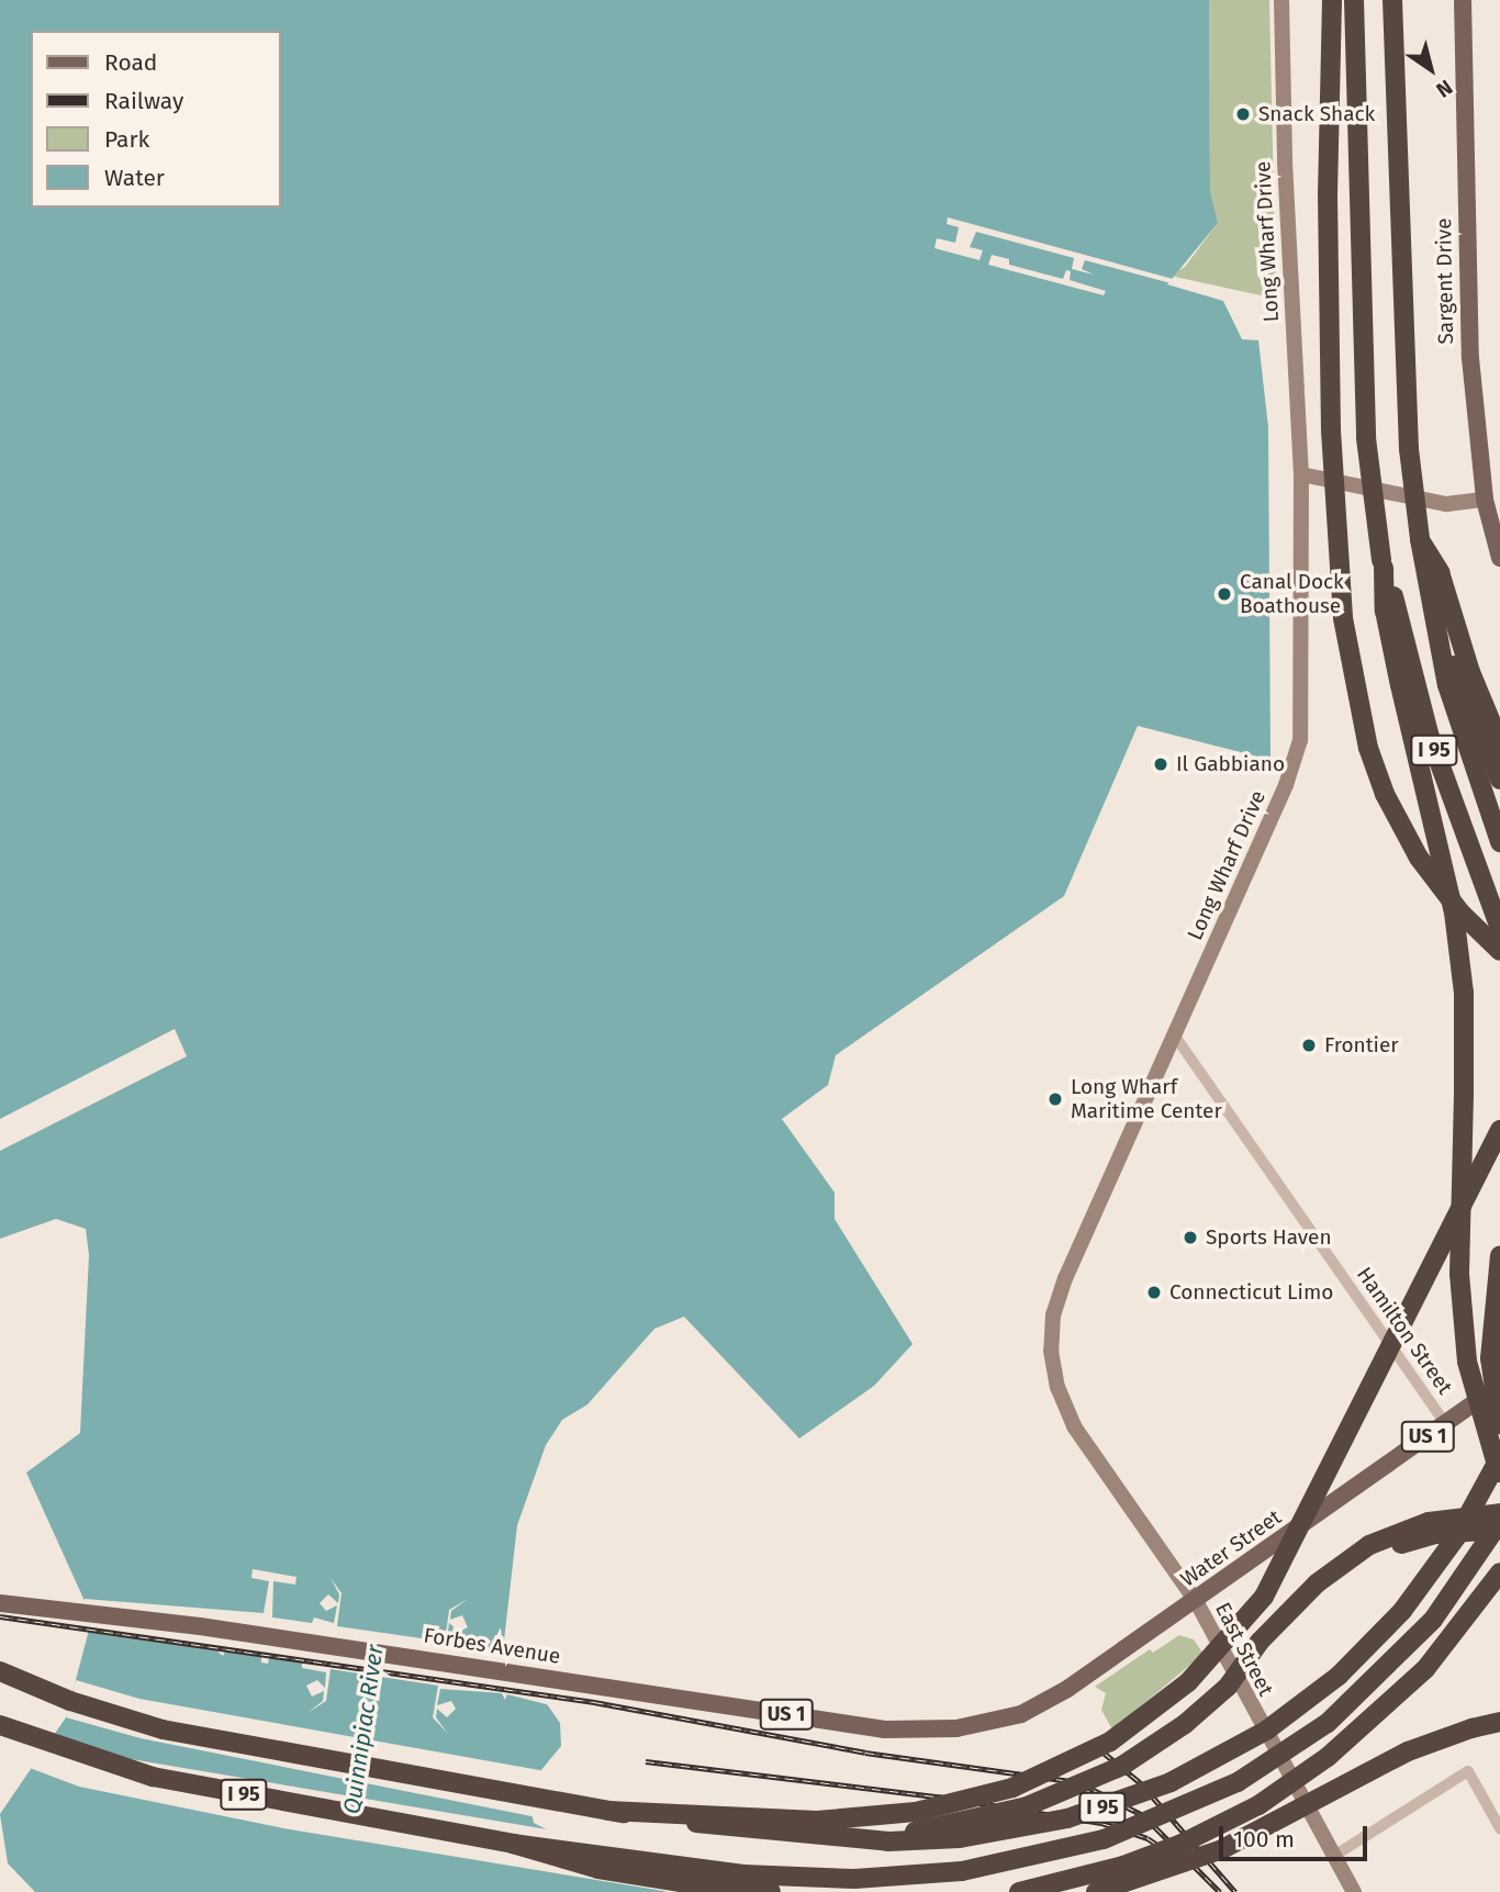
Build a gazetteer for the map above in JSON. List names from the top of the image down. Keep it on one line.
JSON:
{"streets":{"highway":["I 95"],"main road":["Long Wharf Drive","Sargent Drive","US 1","Water Street","Forbes Avenue","East Street"],"street":["Hamilton Street"]},"crossings":[["Long Wharf Drive","Hamilton Street"],["Long Wharf Drive","East Street"],["Hamilton Street","Water Street"],["Water Street","Forbes Avenue"],["Water Street","East Street"]],"water":["Quinnipiac River"],"places":["Snack Shack","Canal Dock Boathouse","Il Gabbiano","Frontier","Long Wharf Maritime Center","Sports Haven","Connecticut Limo"],"legend":["Road","Railway","Park","Water"],"scale_bar":"100 m","north":"bottom right"}
